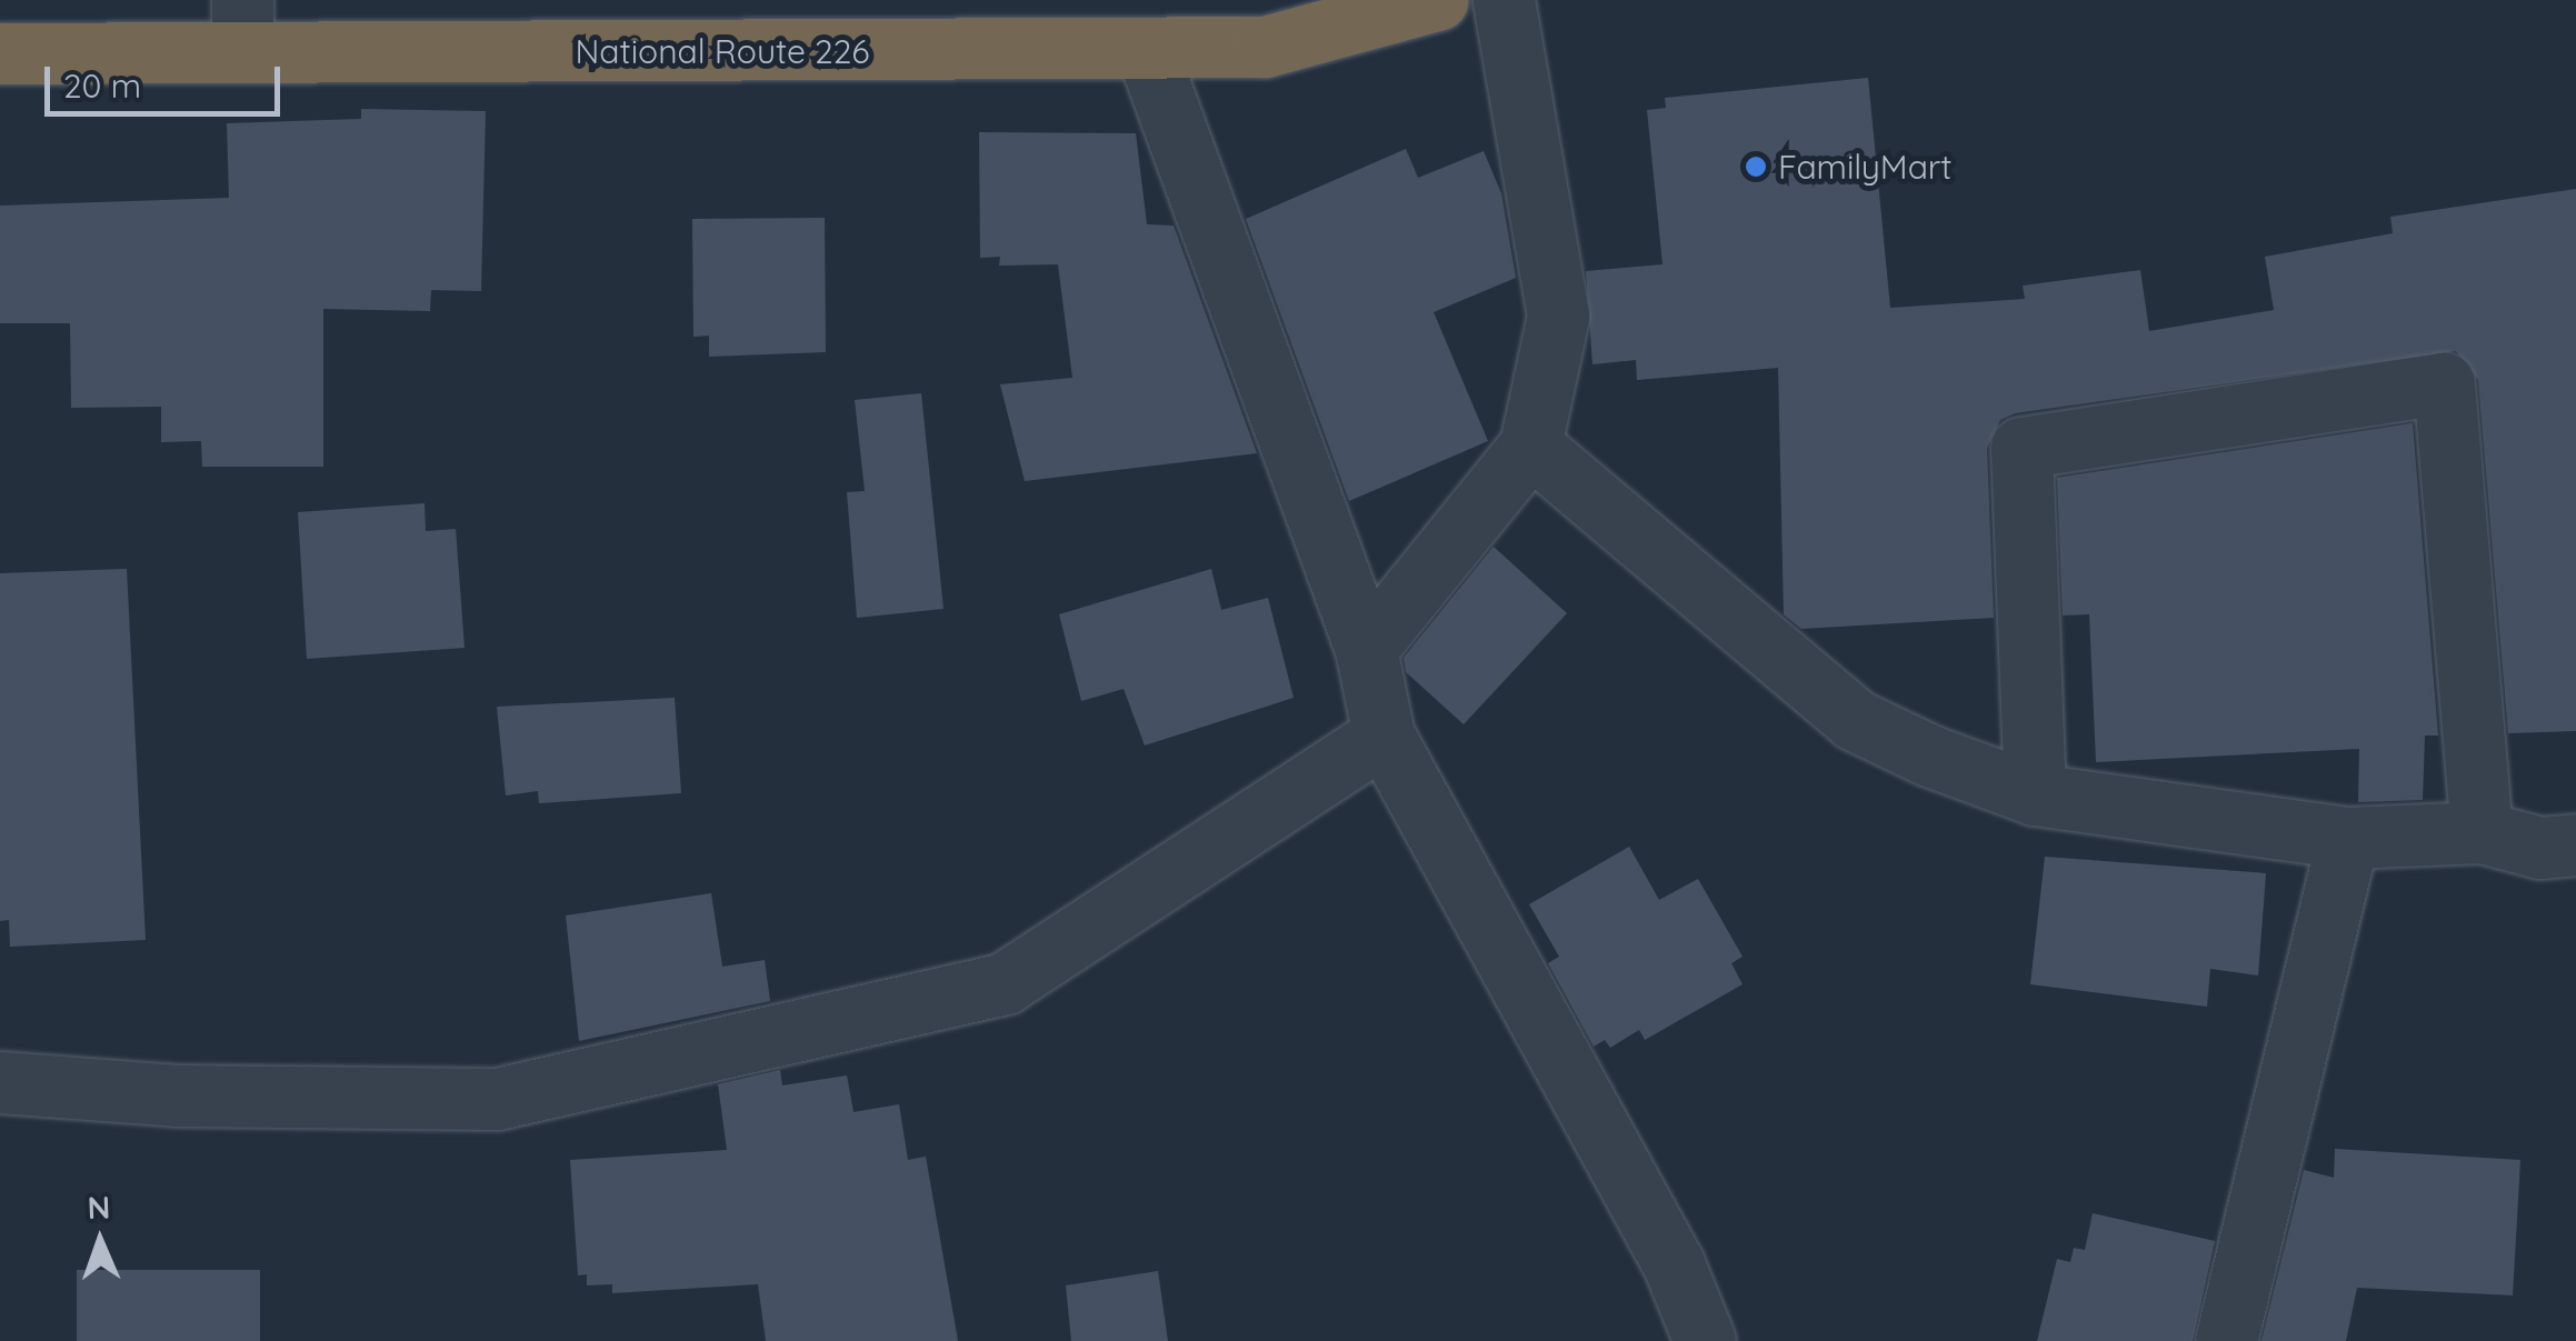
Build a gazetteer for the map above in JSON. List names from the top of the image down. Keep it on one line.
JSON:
{"streets":{"highway":["National Route 226"]},"places":["FamilyMart"],"scale_bar":"20 m","north":"top"}
